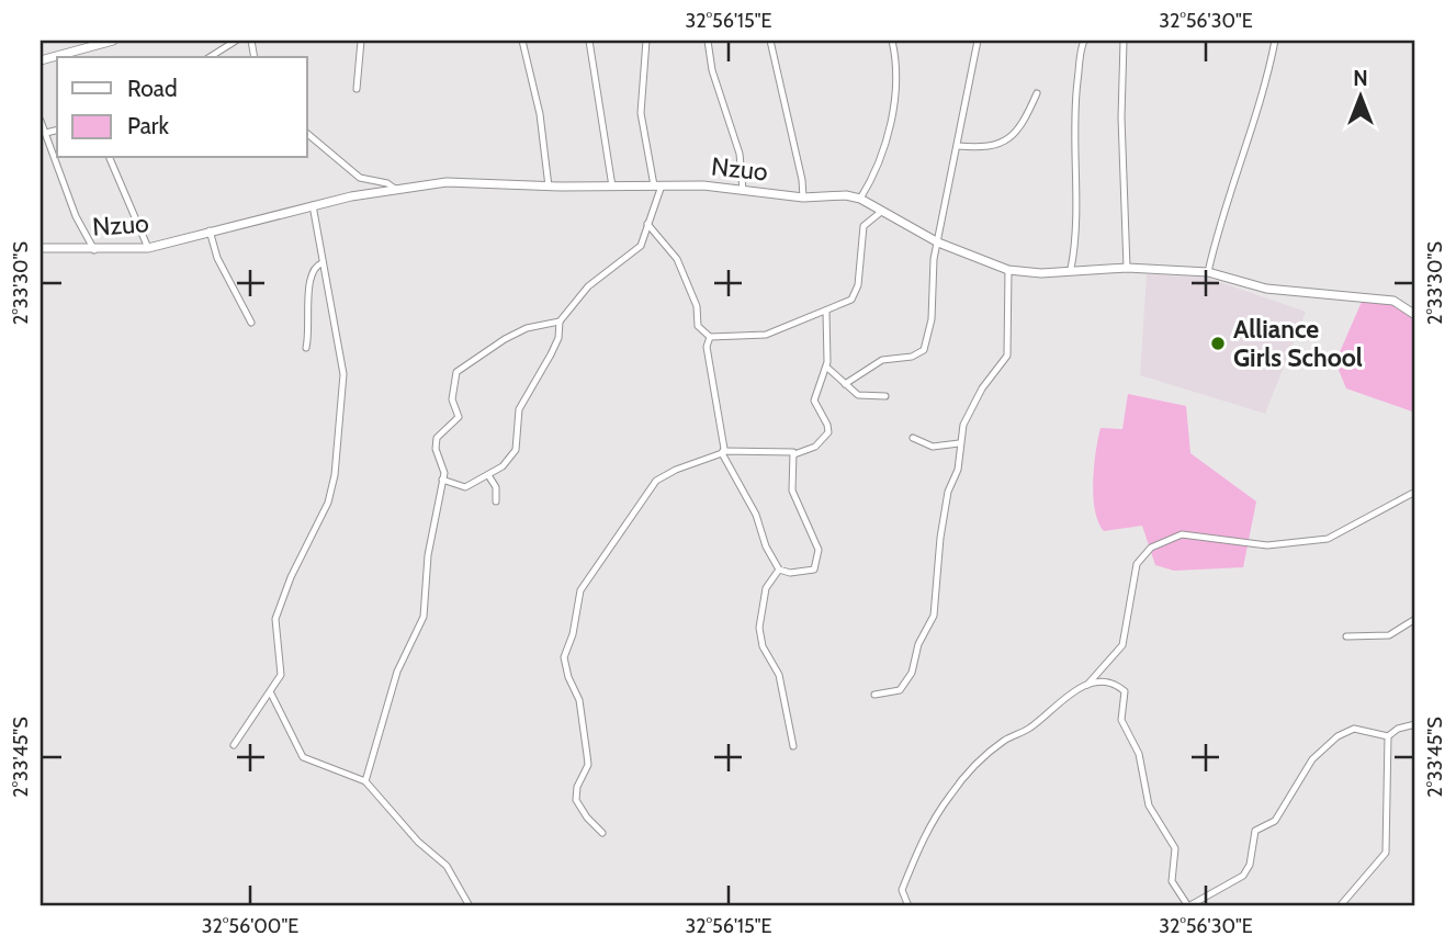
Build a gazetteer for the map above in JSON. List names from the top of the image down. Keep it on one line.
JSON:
{"streets":{"street":["Nzuo"]},"places":["Alliance Girls School"],"legend":["Road","Park"],"north":"top","coordinates":["32°56'15\"E","32°56'30\"E","2°33'30\"S","2°33'45\"S","32°56'00\"E"]}
